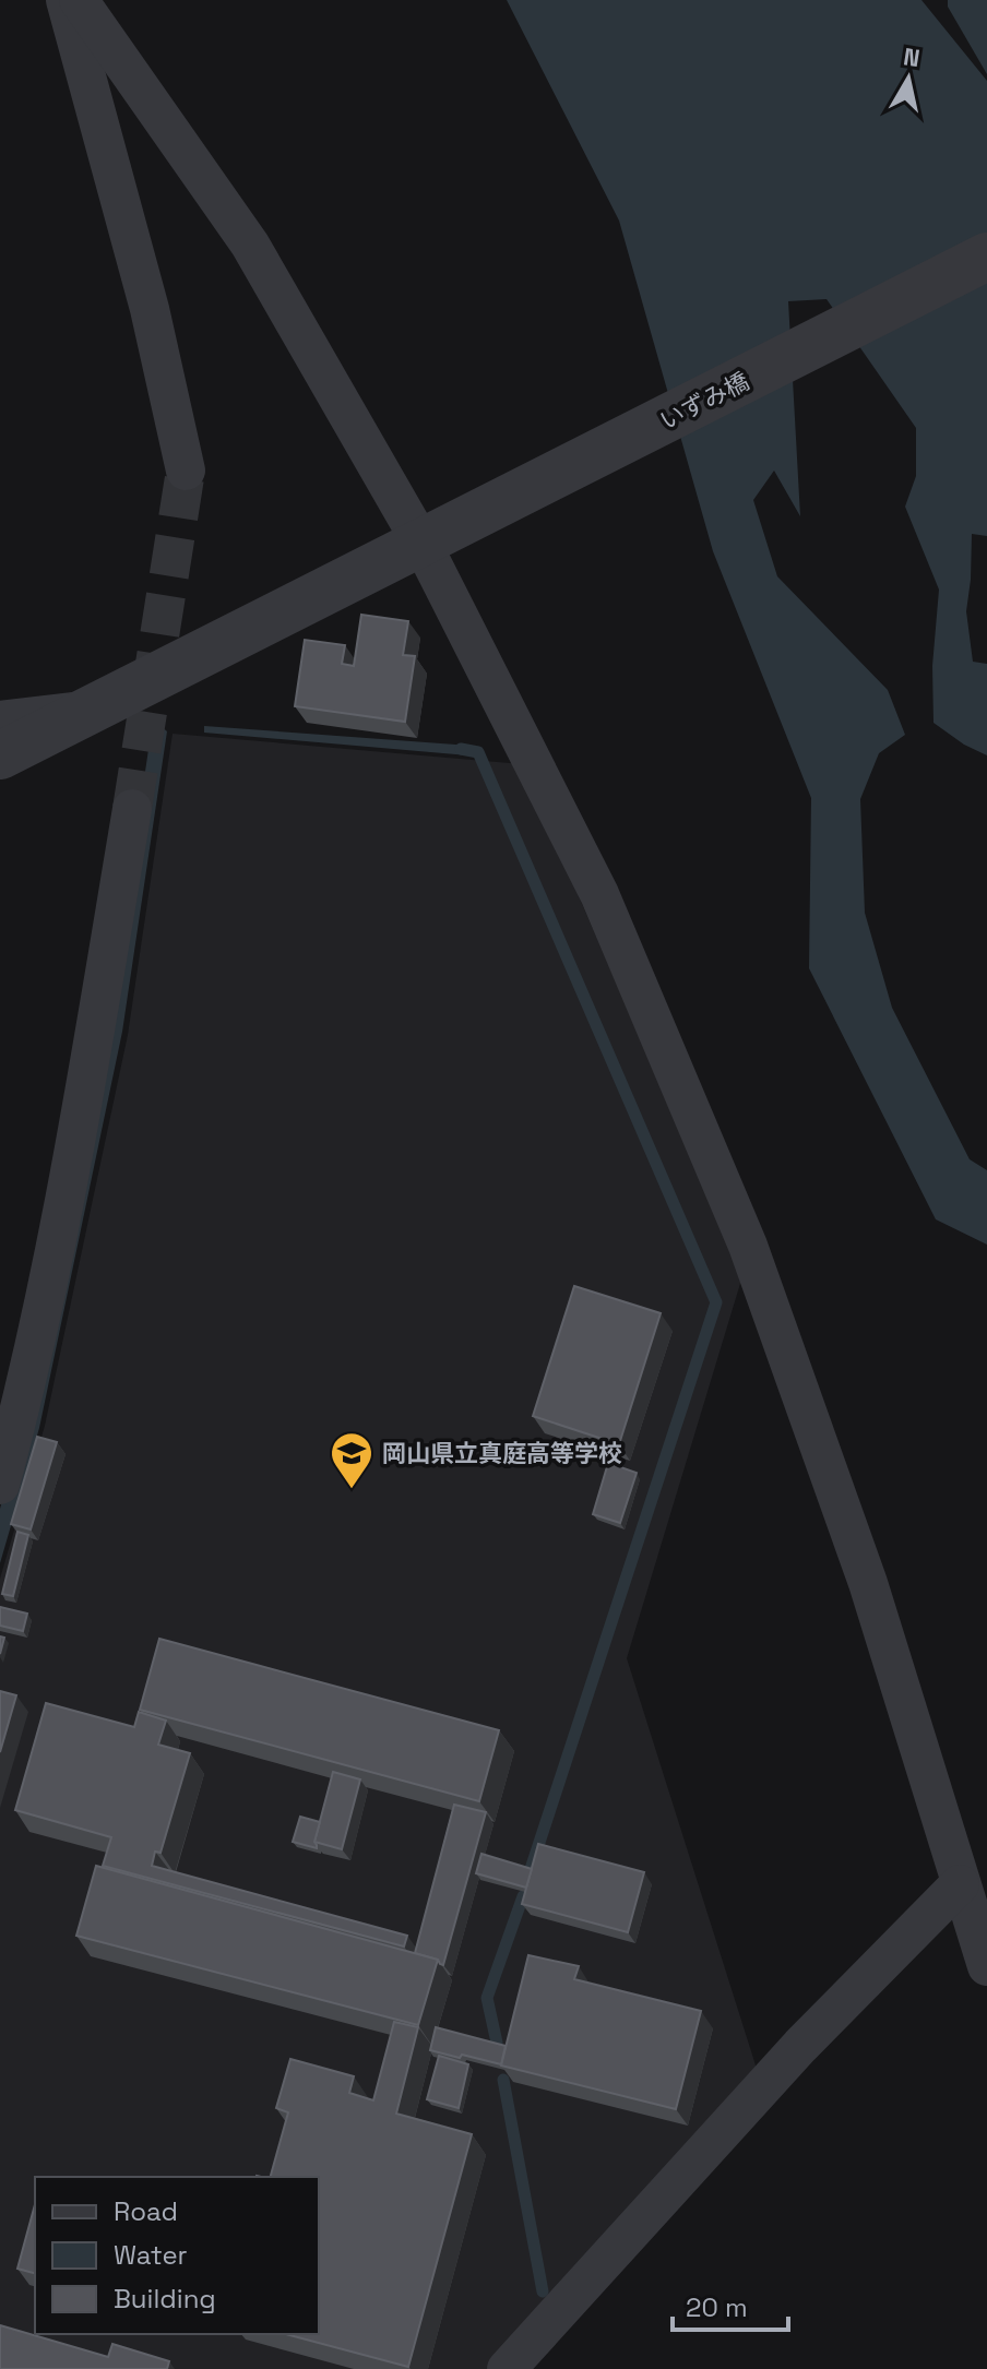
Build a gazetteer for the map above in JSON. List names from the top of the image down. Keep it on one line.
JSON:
{"streets":{"street":["いずみ橋"]},"places":{"school or university":["岡山県立真庭高等学校"]},"legend":["Road","Water","Building"],"scale_bar":"20 m","north":"top"}
